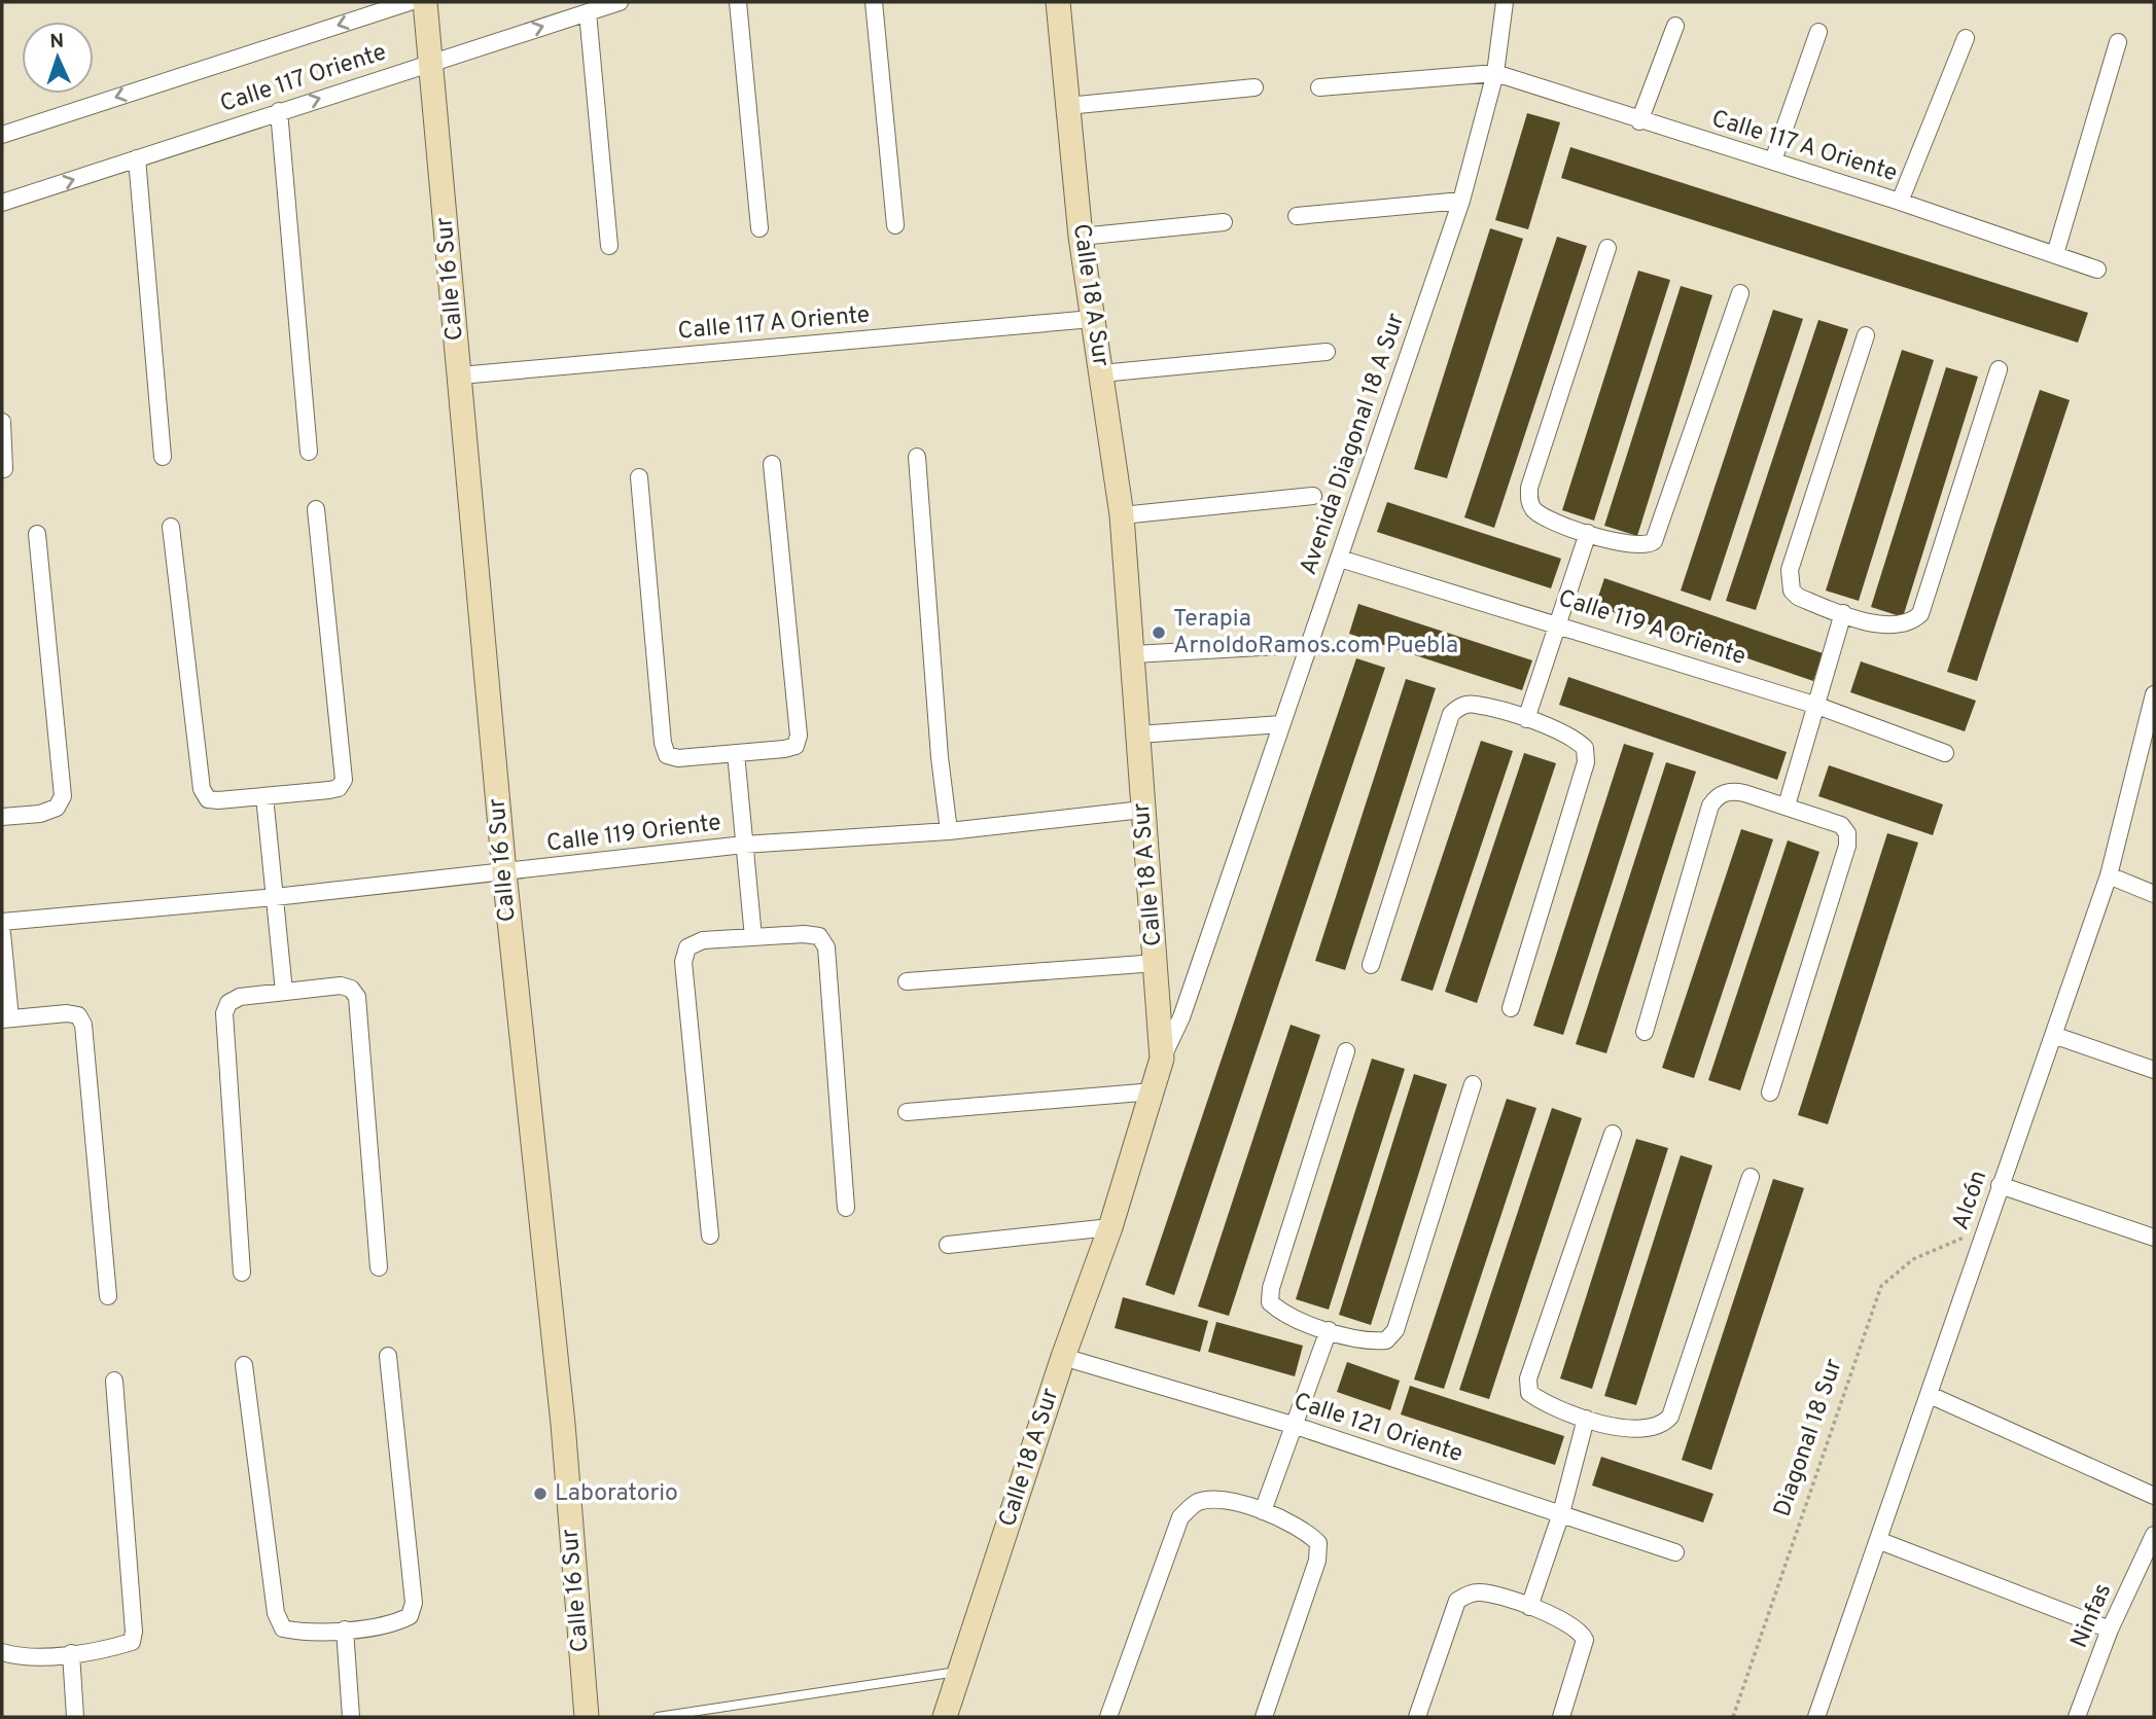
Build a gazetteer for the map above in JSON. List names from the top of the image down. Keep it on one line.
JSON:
{"streets":{"street":["Calle 117 Oriente","Calle 117 A Oriente","Calle 16 Sur","Calle 18 A Sur","Avenida Diagonal 18 A Sur","Calle 119 A Oriente","Calle 119 Oriente","Alcón","Calle 121 Oriente","Ninfas"],"path":["Diagonal 18 Sur"]},"crossings":[["Calle 117 Oriente","Calle 16 Sur"],["Calle 117 A Oriente","Calle 16 Sur"],["Calle 117 A Oriente","Calle 18 A Sur"],["Calle 117 A Oriente","Avenida Diagonal 18 A Sur"],["Calle 16 Sur","Calle 119 Oriente"],["Calle 18 A Sur","Avenida Diagonal 18 A Sur"],["Calle 18 A Sur","Calle 119 Oriente"],["Calle 18 A Sur","Calle 121 Oriente"],["Avenida Diagonal 18 A Sur","Calle 119 A Oriente"],["Alcón","Diagonal 18 Sur"]],"places":["Terapia ArnoldoRamos.com Puebla","Laboratorio"],"north":"top"}
